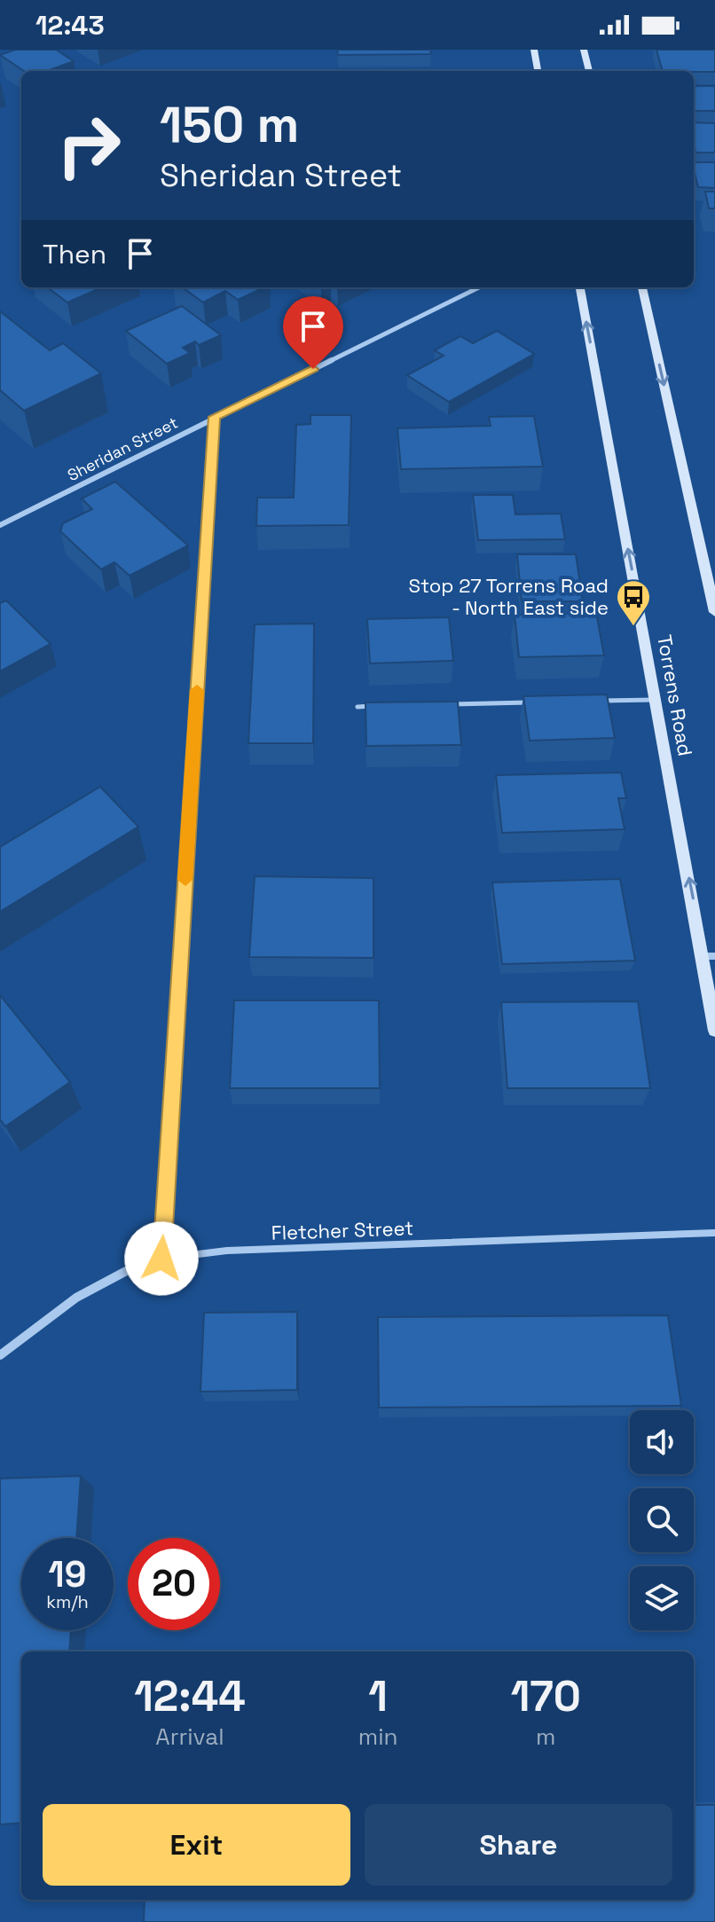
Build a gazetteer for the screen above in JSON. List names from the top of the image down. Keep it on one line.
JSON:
{"streets":{"main road":["Torrens Road"],"street":["Sheridan Street","Fletcher Street"]},"places":{"bus stop":["Stop 27 Torrens Road - North East side"]},"page":{"status":"12:43","turn":["150 m","Sheridan Street"],"then":"Then","speed":"19 km/h","limit":"20","eta":["12:44","Arrival","1","min","170","m"],"buttons":["Exit","Share"]}}
